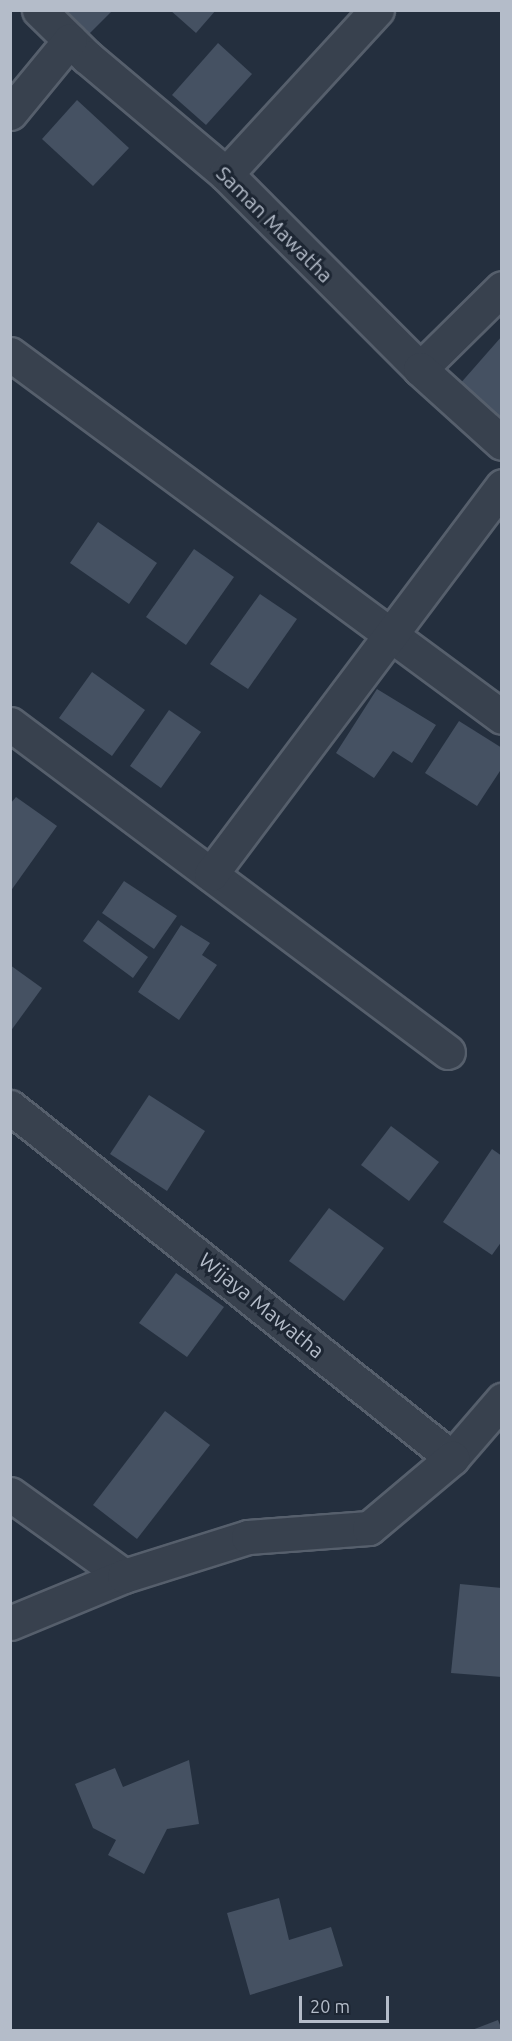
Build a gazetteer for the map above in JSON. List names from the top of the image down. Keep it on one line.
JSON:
{"streets":{"street":["Saman Mawatha","Wijaya Mawatha"]},"scale_bar":"20 m"}
